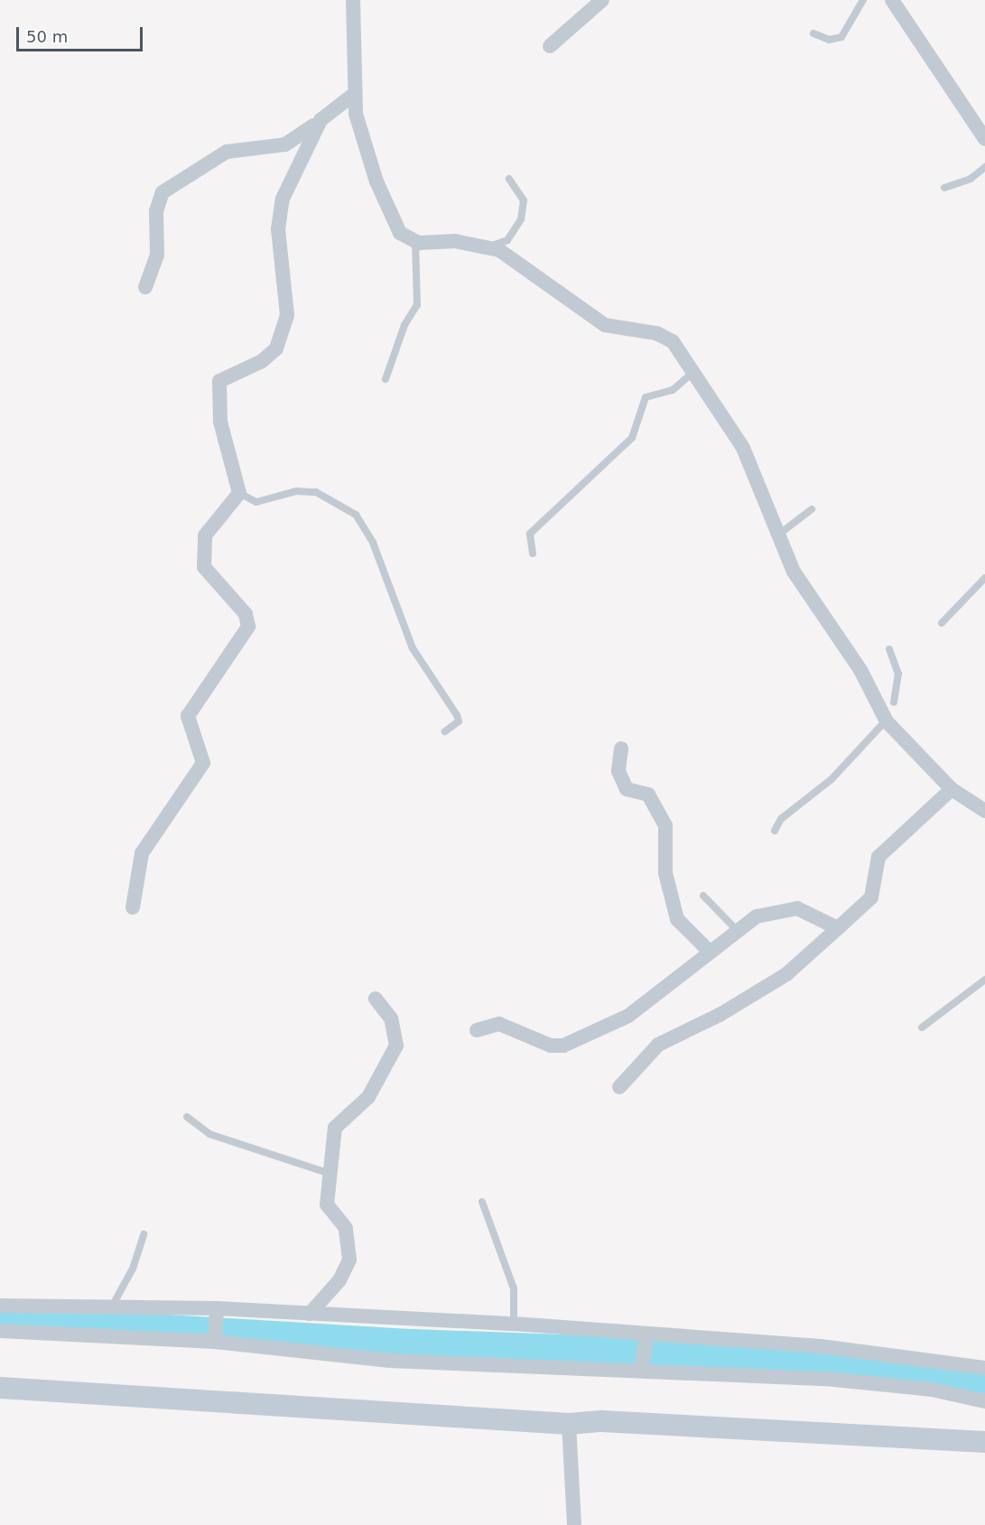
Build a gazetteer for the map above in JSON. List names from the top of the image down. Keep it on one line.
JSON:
{"scale_bar":"50 m"}
